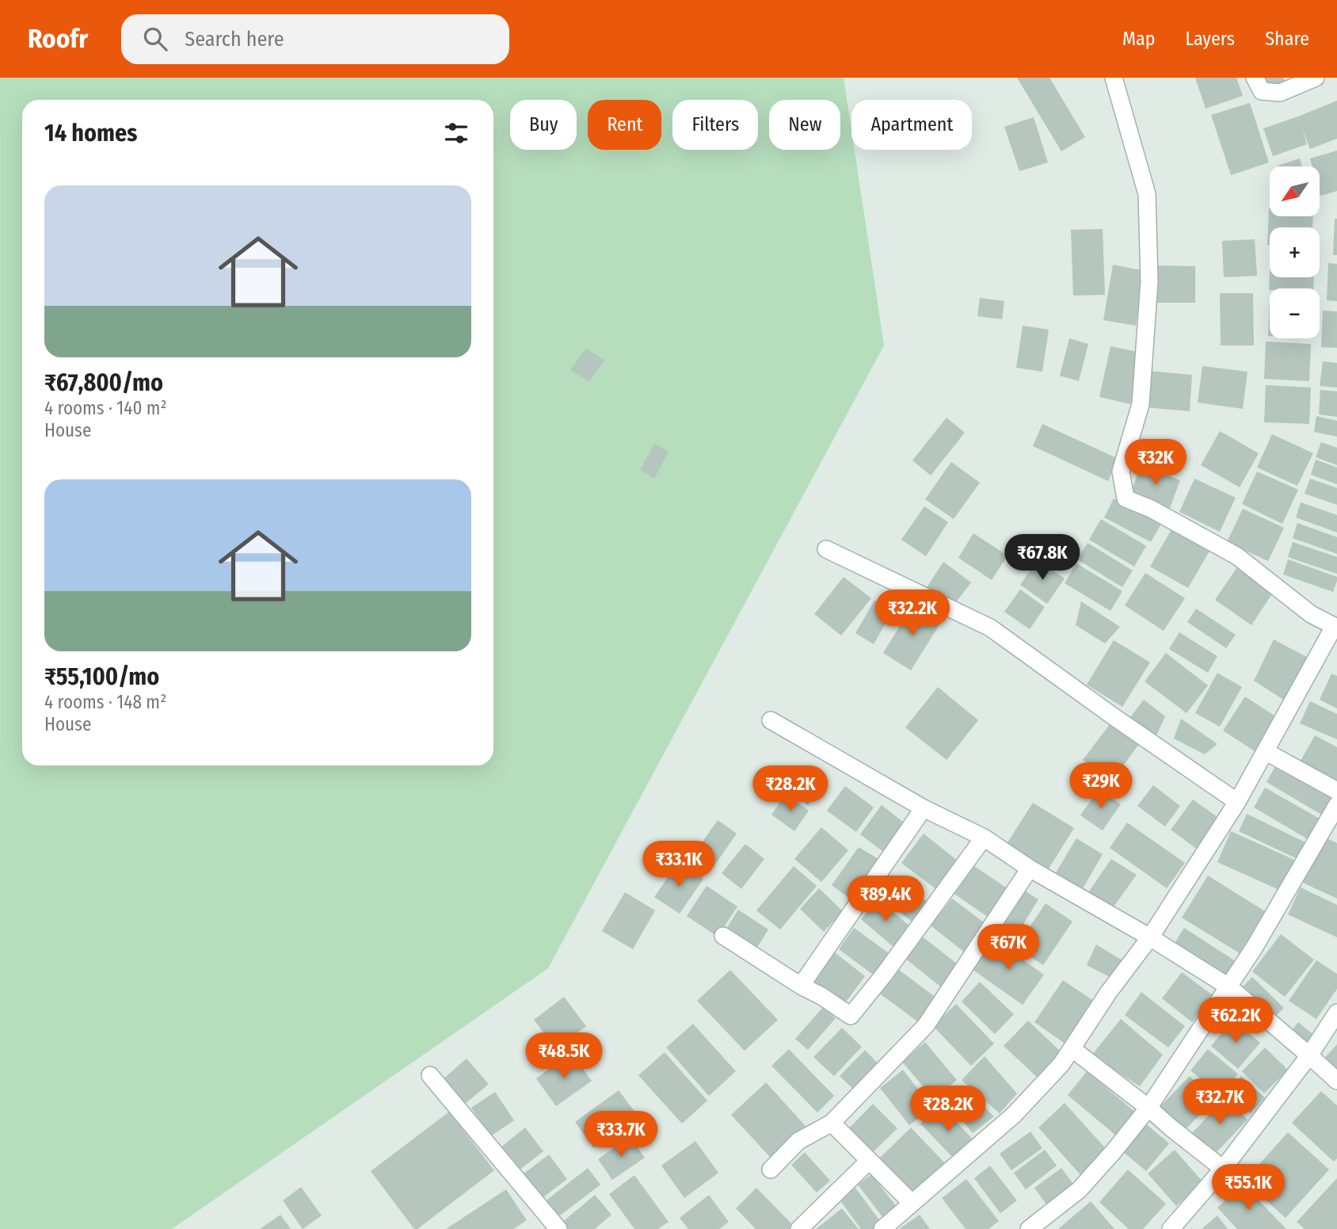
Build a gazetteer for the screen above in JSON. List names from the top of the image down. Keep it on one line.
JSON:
{"north":"bottom left","page":{"header":"Roofr","search":"Search here","nav":["Map","Layers","Share"],"chip":["Buy","Rent","Filters","New","Apartment"],"heading":"14 homes","map_buttons":["+","−"],"list":[{"name":"₹67,800/mo","note":"4 rooms · 140 m² · House"},{"name":"₹55,100/mo","note":"4 rooms · 148 m² · House"}],"price":["₹32K","₹67.8K","₹32.2K","₹29K","₹28.2K","₹33.1K","₹89.4K","₹67K","₹62.2K","₹48.5K","₹32.7K","₹28.2K","₹33.7K","₹55.1K"]}}
